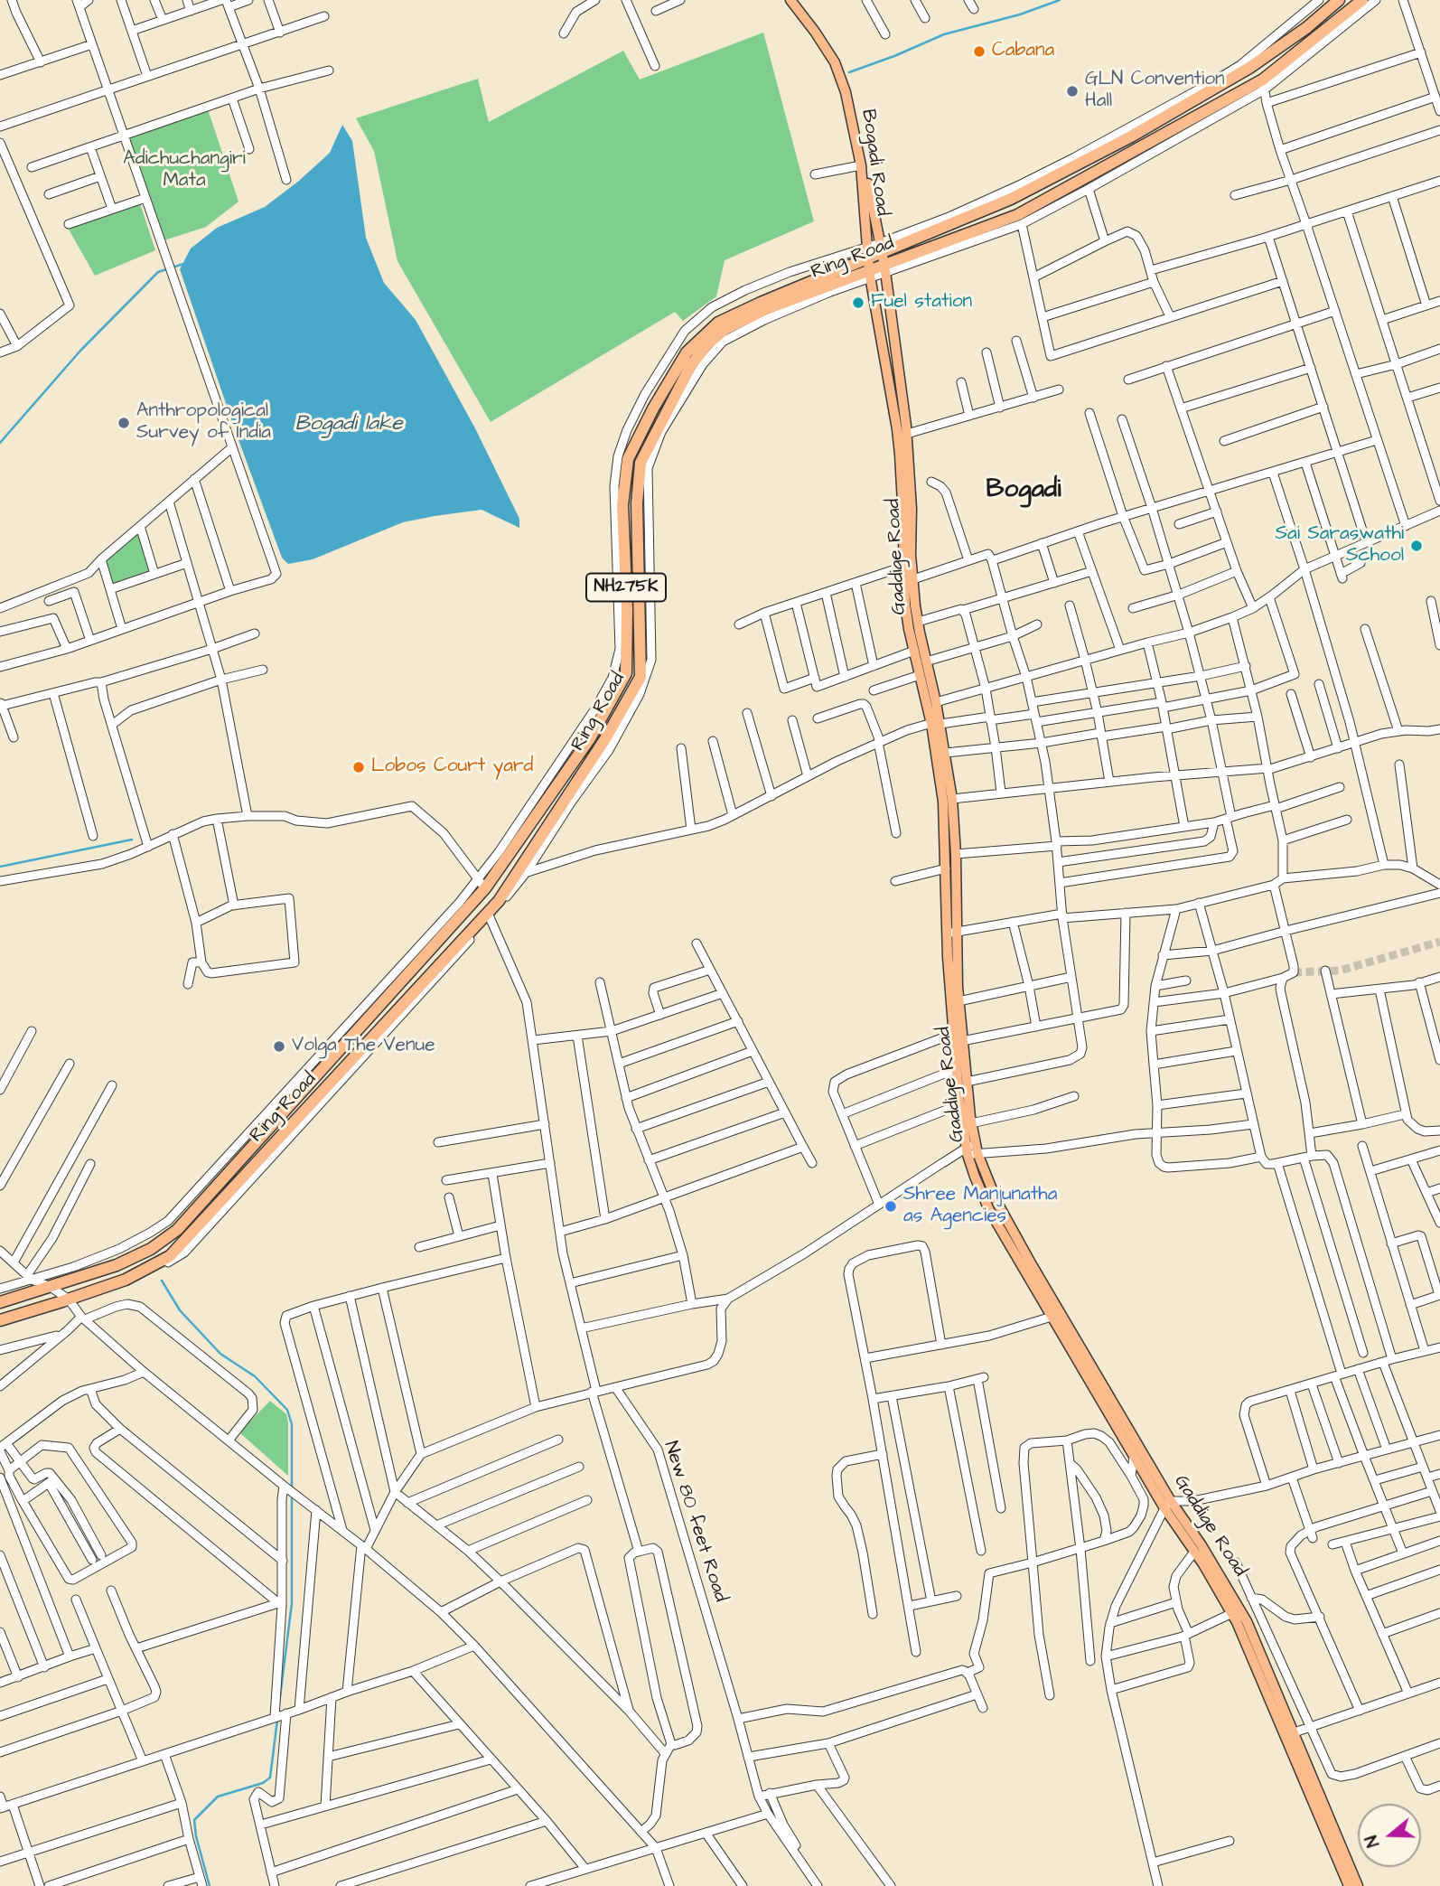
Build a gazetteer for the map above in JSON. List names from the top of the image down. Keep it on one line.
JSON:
{"streets":{"highway":["Ring Road","NH275K"],"main road":["Bogadi Road","Gaddige Road"],"street":["New 80 feet Road"]},"crossings":[["Bogadi Road","Ring Road"],["Bogadi Road","Gaddige Road"],["Ring Road","Gaddige Road"]],"districts":["Bogadi"],"water":["Bogadi lake"],"parks":["Adichuchangiri Mata"],"places":["Cabana","GLN Convention Hall","Fuel station","Anthropological Survey of India","Sai Saraswathi School","Lobos Court yard","Volga The Venue","Shree Manjunatha as Agencies"],"north":"left"}
